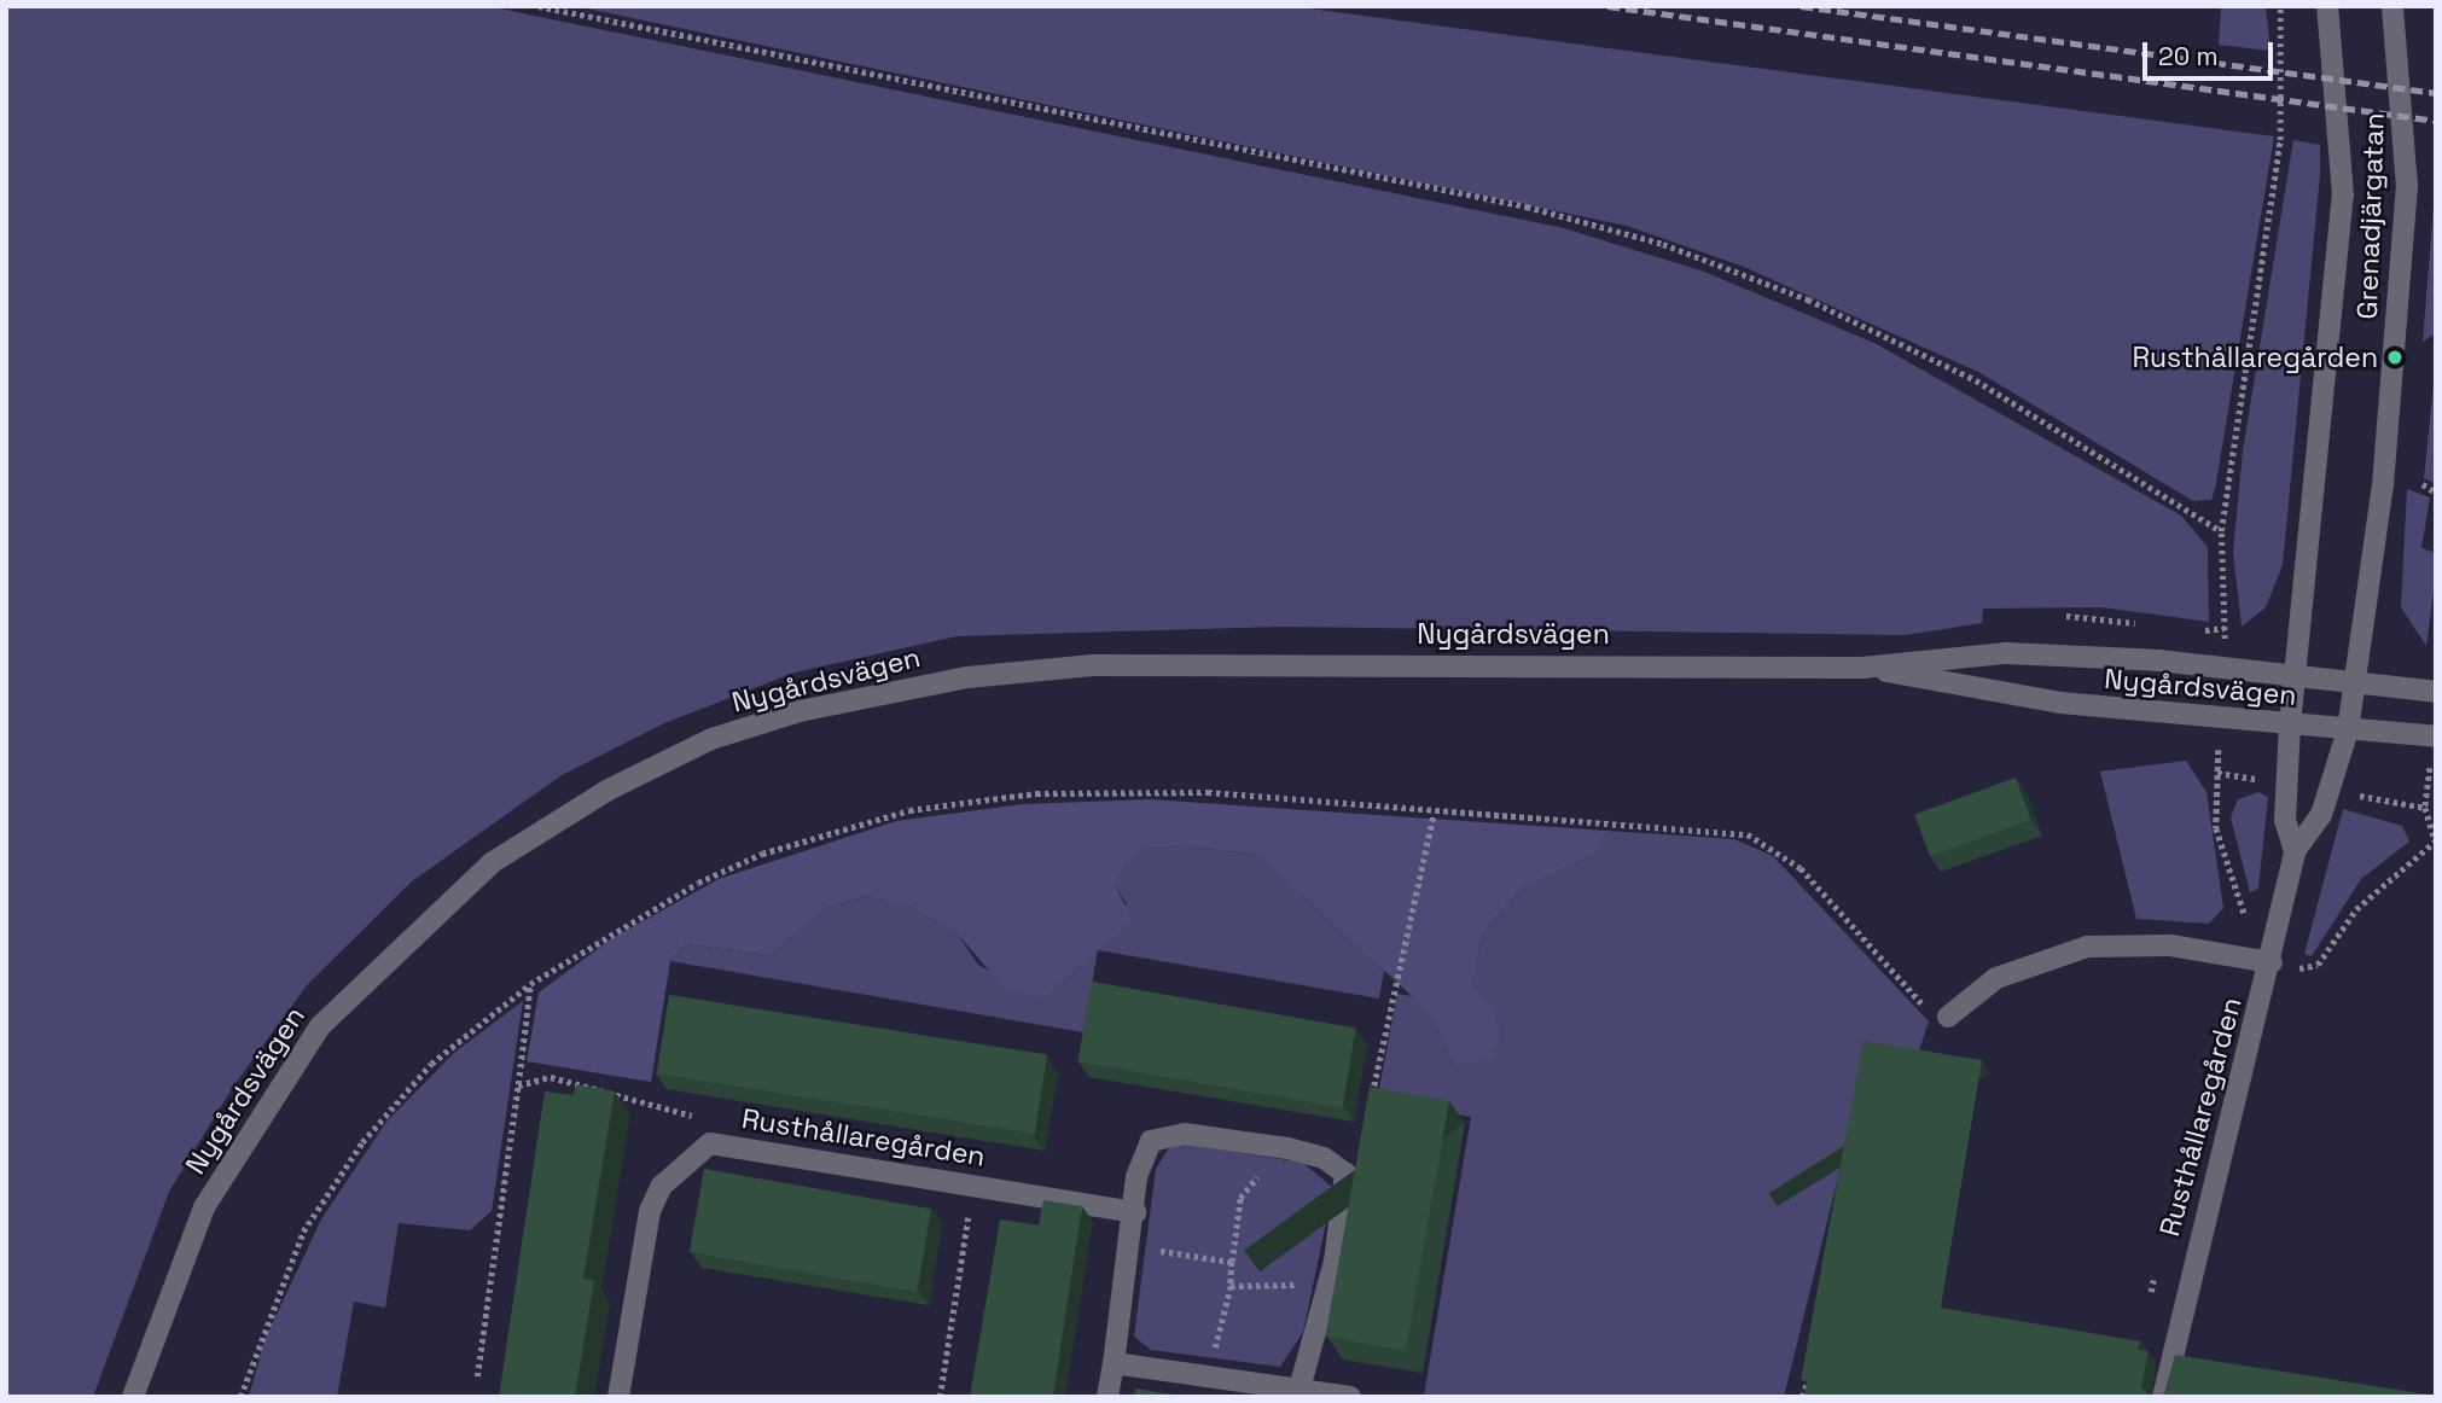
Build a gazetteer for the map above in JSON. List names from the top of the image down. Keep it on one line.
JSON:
{"streets":{"street":["Grenadjärgatan","Nygårdsvägen","Rusthållaregården"]},"crossings":[["Grenadjärgatan","Nygårdsvägen"],["Grenadjärgatan","Rusthållaregården"],["Nygårdsvägen","Rusthållaregården"]],"places":["Rusthållaregården"],"scale_bar":"20 m"}
